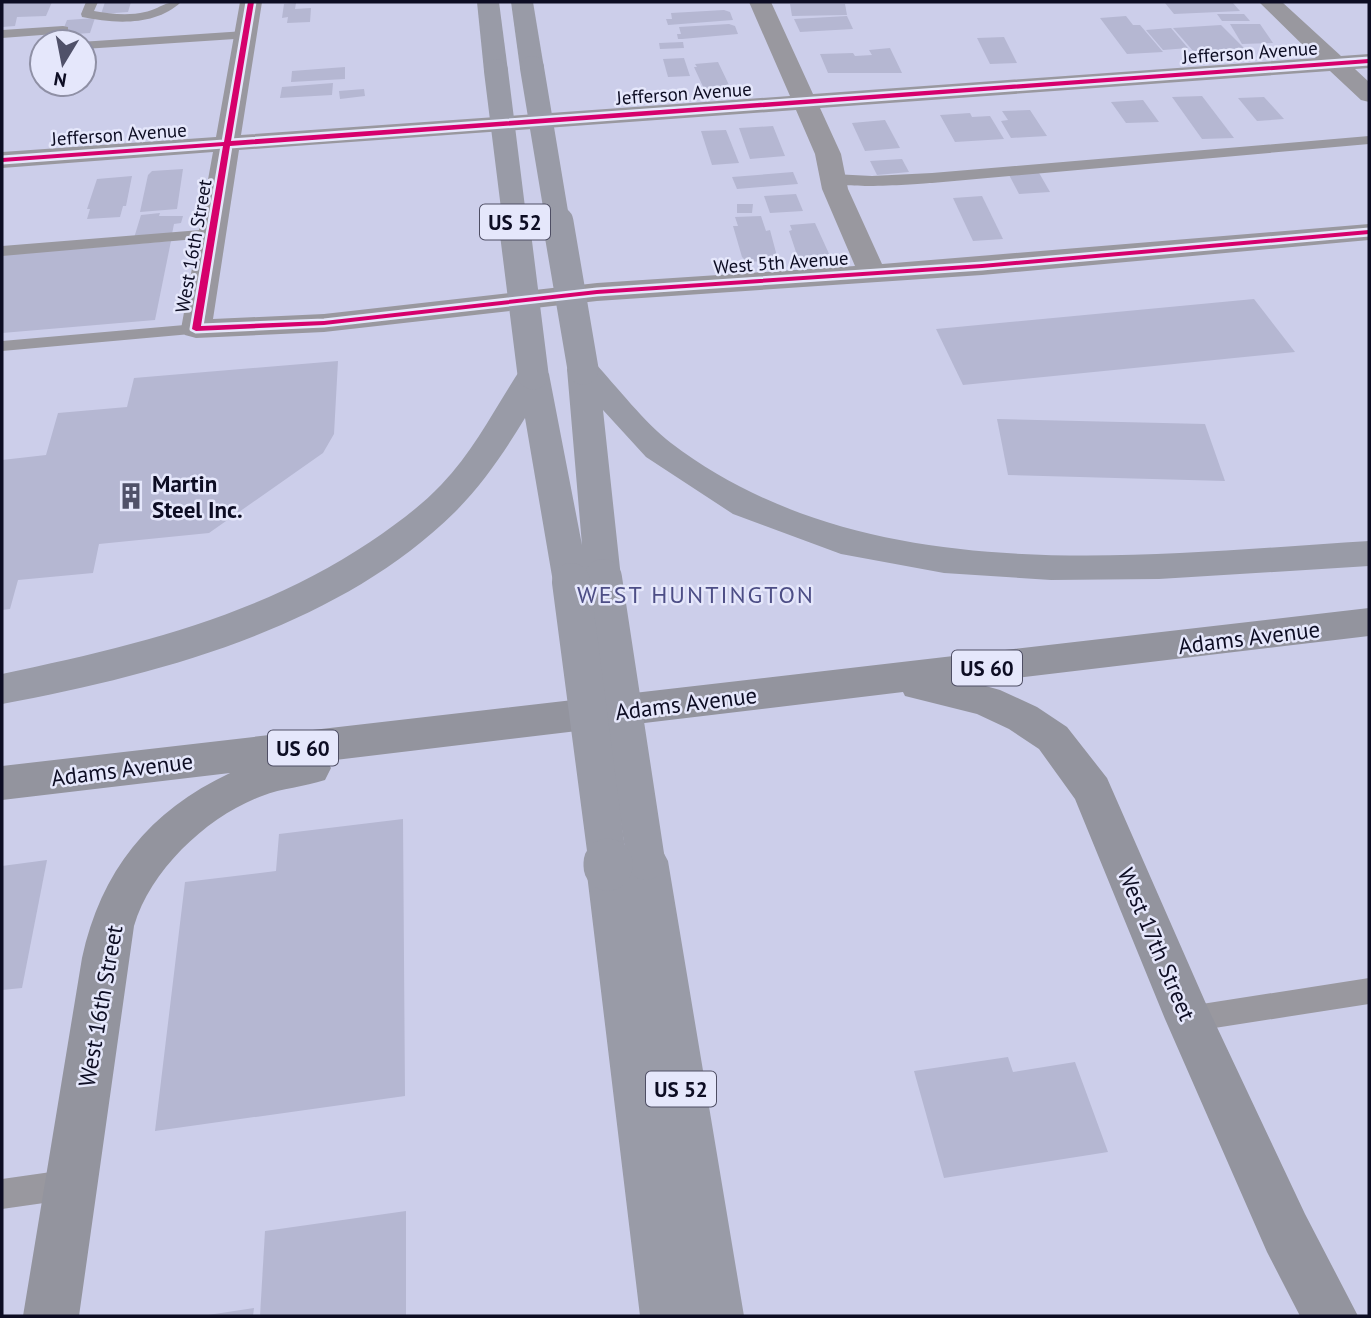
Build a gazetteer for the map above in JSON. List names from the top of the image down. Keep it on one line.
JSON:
{"streets":{"highway":["US 52"],"main road":["West 16th Street","Adams Avenue","US 60","West 17th Street"],"street":["Jefferson Avenue","West 5th Avenue"]},"crossings":[["Jefferson Avenue","West 16th Street"],["West 16th Street","West 5th Avenue"],["West 16th Street","Adams Avenue"],["Adams Avenue","West 17th Street"]],"districts":["WEST HUNTINGTON"],"places":{"building":["Martin Steel Inc."]},"north":"bottom"}
